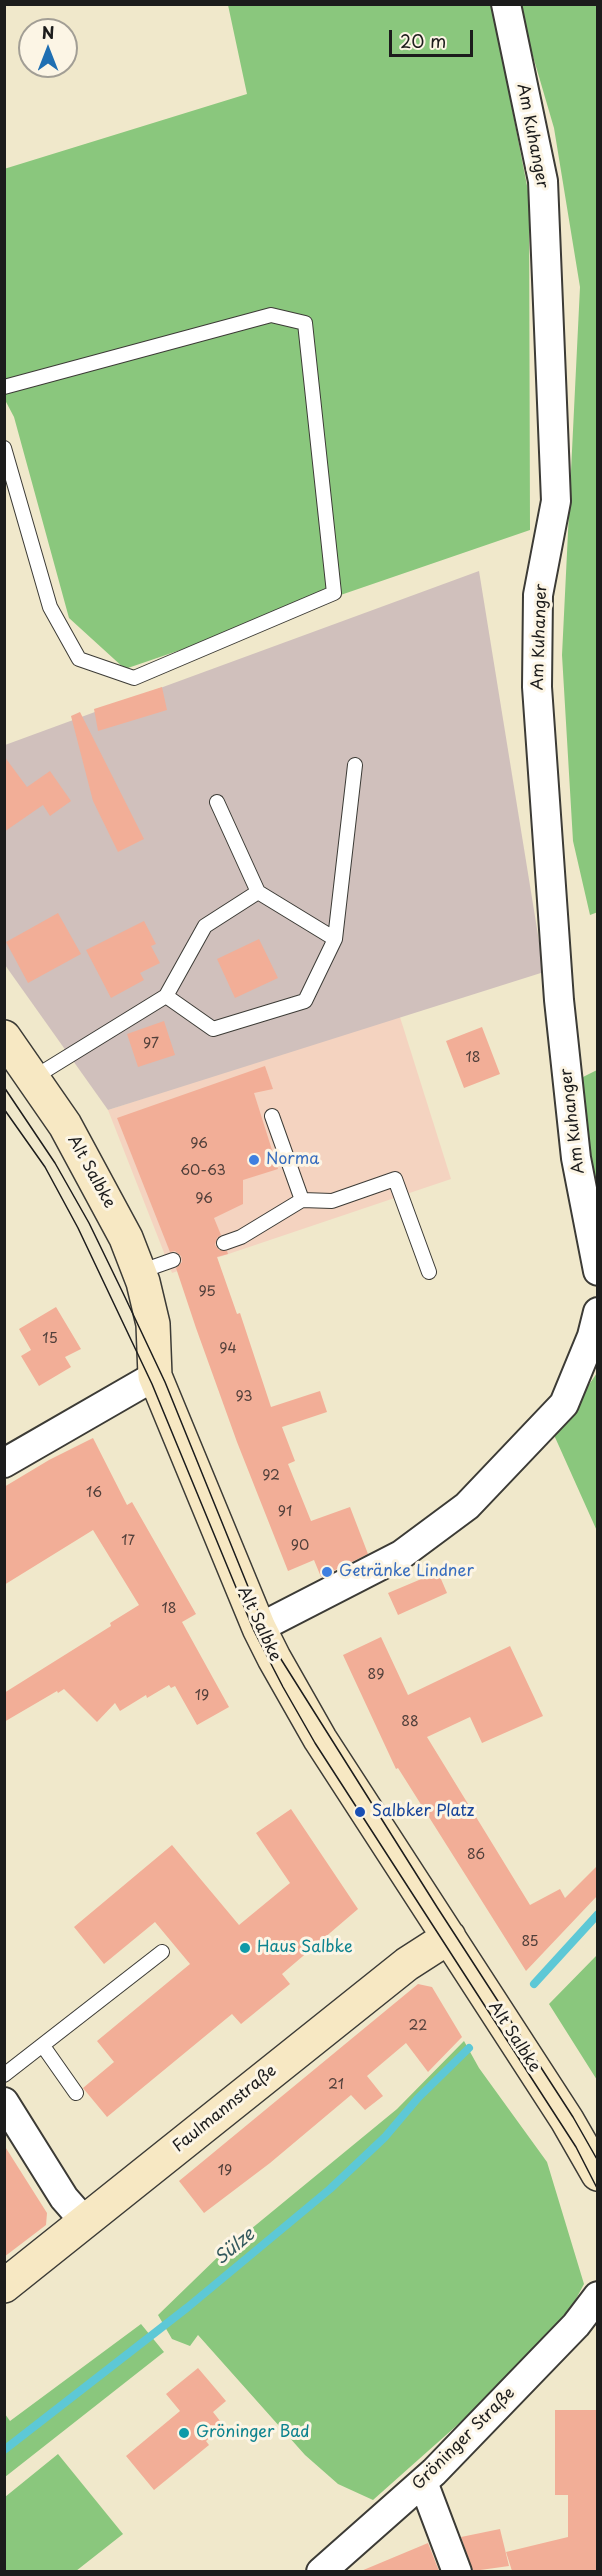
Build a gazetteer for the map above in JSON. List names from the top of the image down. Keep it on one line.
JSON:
{"streets":{"main road":["Alt Salbke","Faulmannstraße"],"street":["Am Kuhanger","Gröninger Straße"]},"crossings":[["Alt Salbke","Faulmannstraße"]],"water":["Sülze"],"places":["Norma","Getränke Lindner","Salbker Platz","Haus Salbke","Gröninger Bad"],"house_numbers":["97","18","96","60-63","96","95","15","94","93","92","16","91","17","90","18","89","19","88","86","85","22","21","19"],"scale_bar":"20 m","north":"top"}
